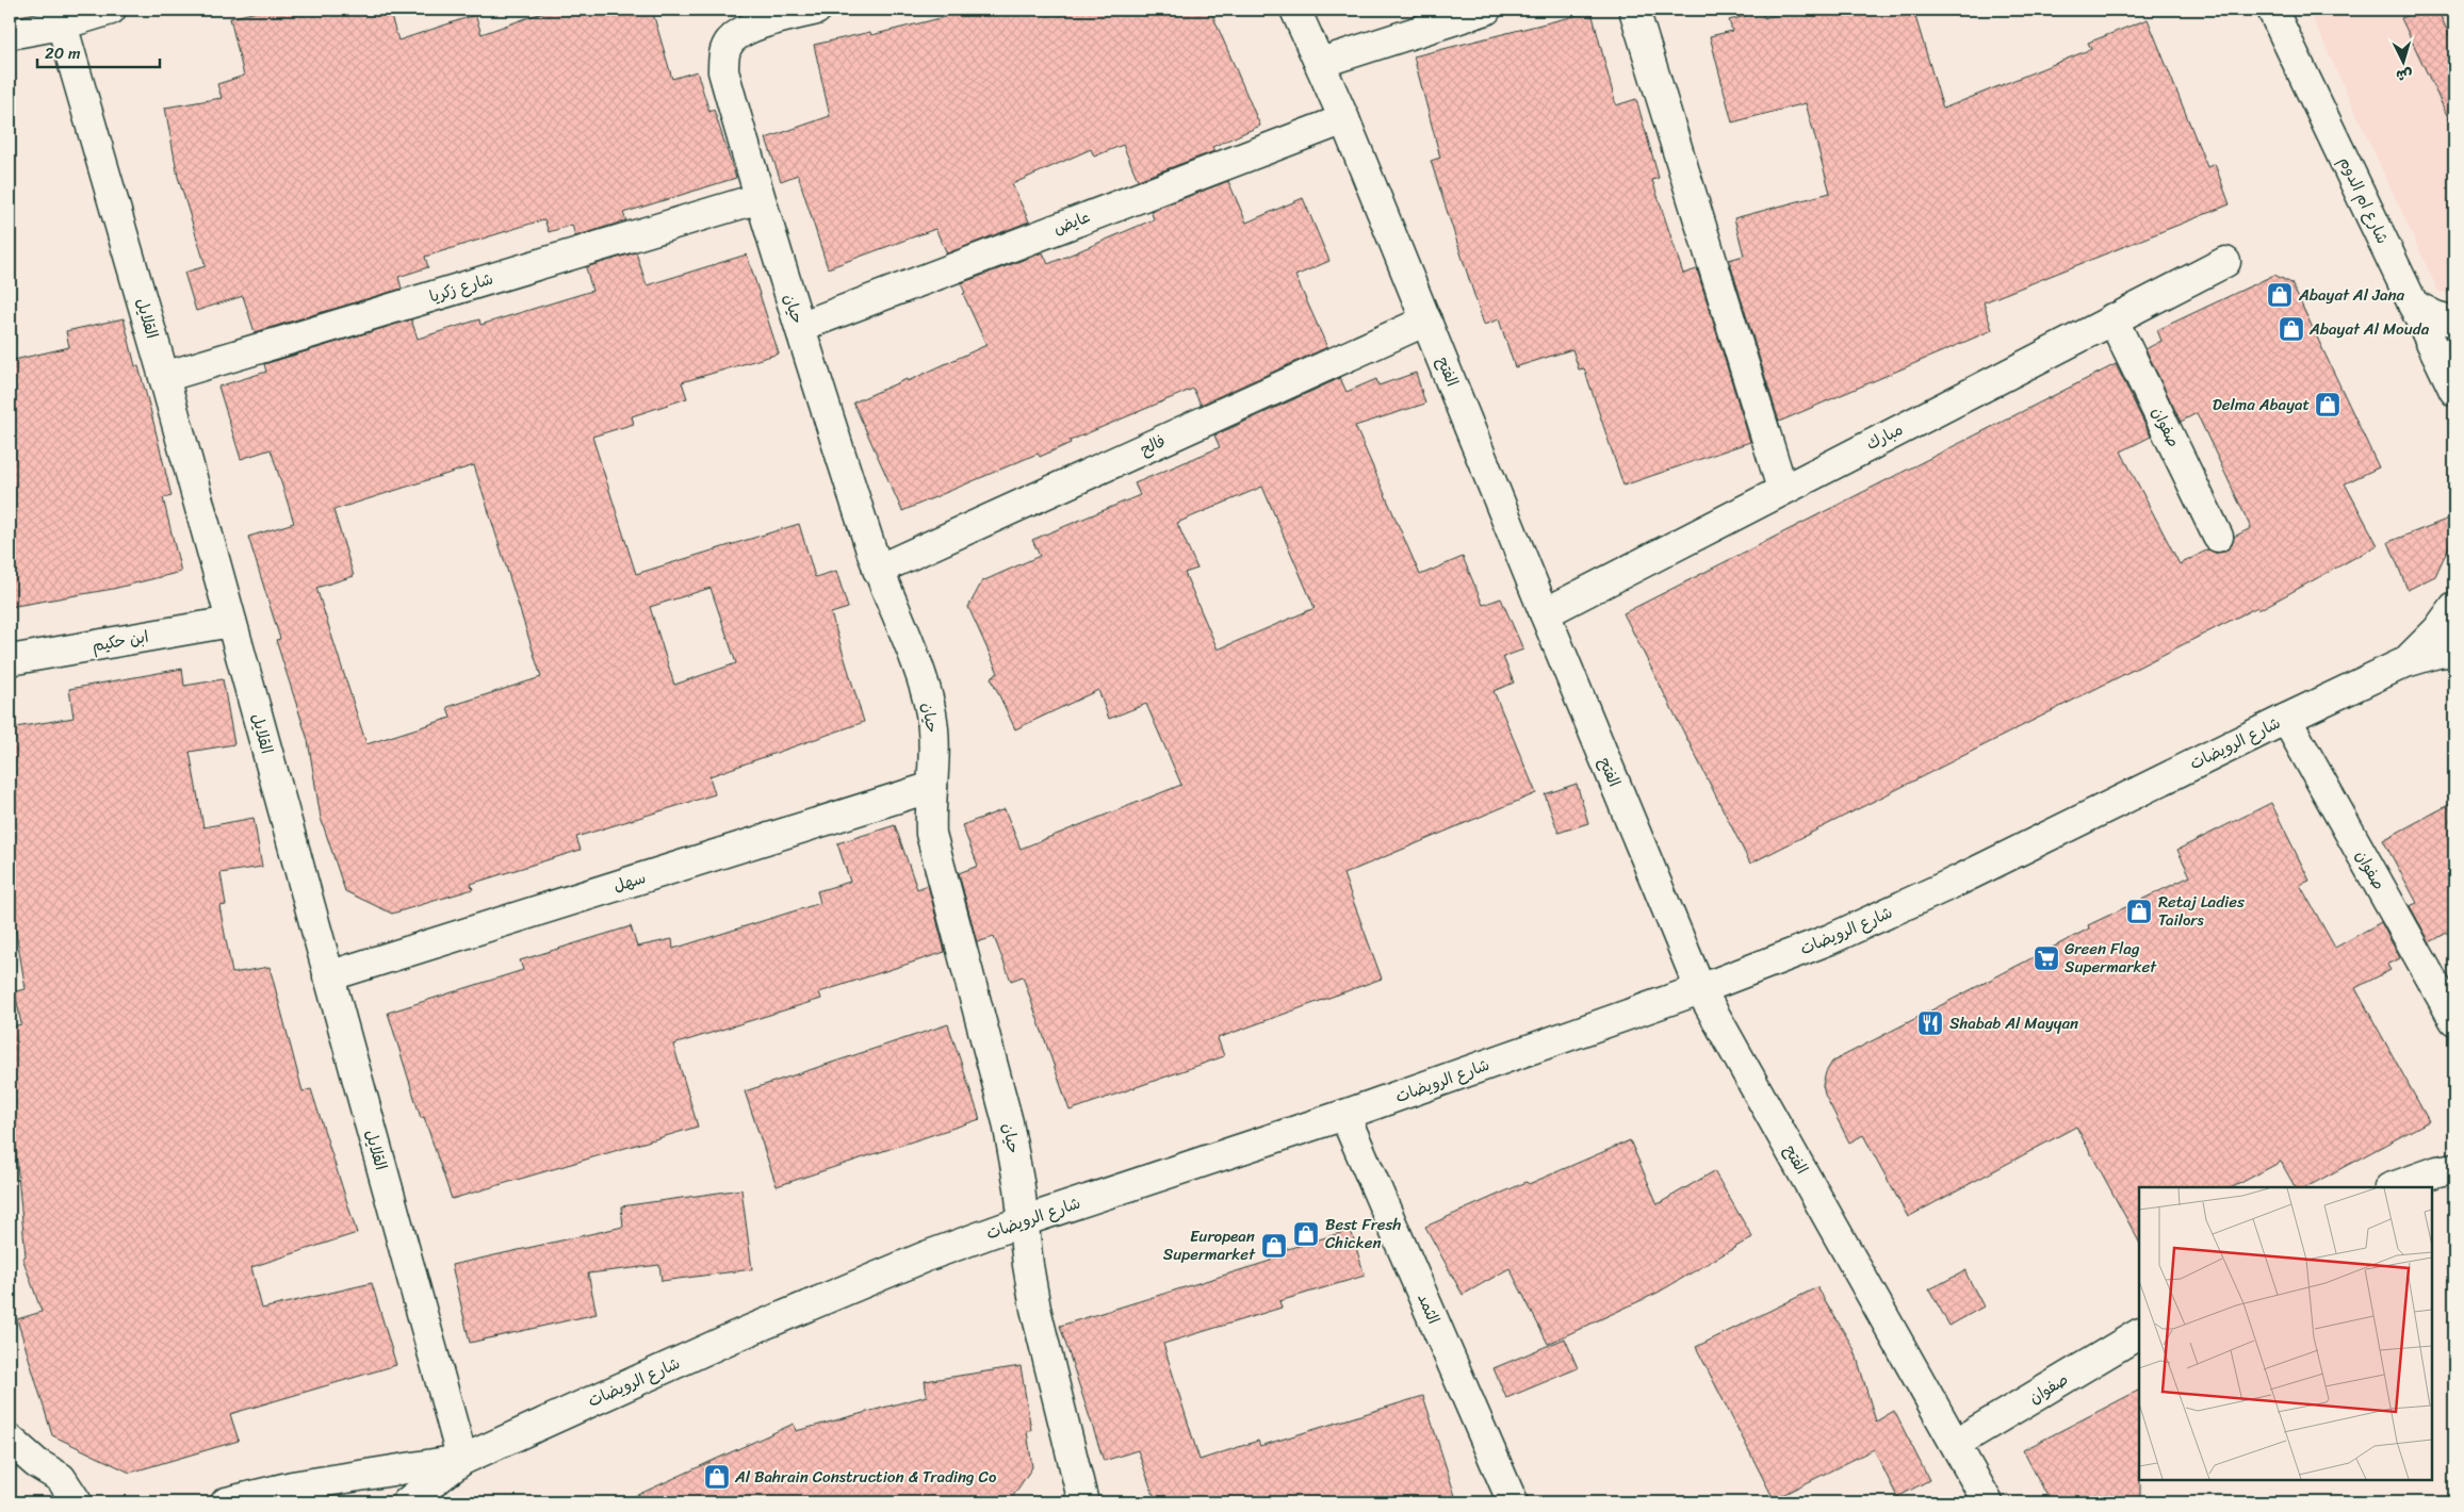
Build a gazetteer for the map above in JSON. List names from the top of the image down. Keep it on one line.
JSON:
{"streets":{"street":["شارع ام الدوم","عايض","شارع زكريا","حيان","القلايل","الفتح","صفوان","مبارك","فالح","ابن حكيم","شارع الرويضات","سهل","الثمد"]},"crossings":[["عايض","حيان"],["عايض","الفتح"],["شارع زكريا","حيان"],["شارع زكريا","القلايل"],["حيان","فالح"],["حيان","شارع الرويضات"],["حيان","سهل"],["القلايل","ابن حكيم"],["القلايل","شارع الرويضات"],["القلايل","سهل"],["الفتح","صفوان"],["الفتح","مبارك"],["الفتح","فالح"],["الفتح","شارع الرويضات"],["صفوان","مبارك"],["صفوان","شارع الرويضات"],["شارع الرويضات","الثمد"]],"places":{"shop":["Abayat Al Jana","Abayat Al Mouda","Delma Abayat","Retaj Ladies Tailors","Best Fresh Chicken","European Supermarket","Al Bahrain Construction & Trading Co"],"supermarket":["Green Flag Supermarket"],"restaurant":["Shabab Al Mayyan"]},"scale_bar":"20 m","north":"bottom"}
